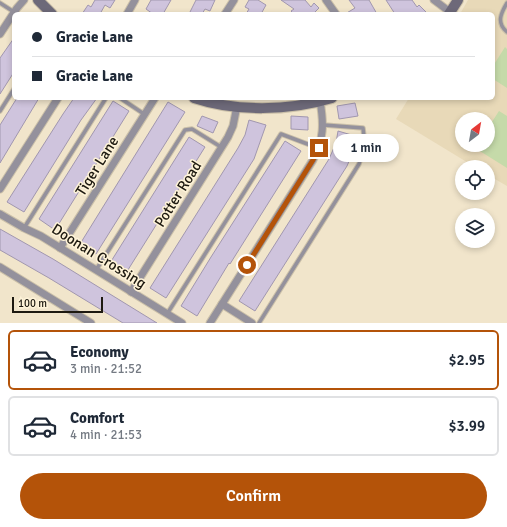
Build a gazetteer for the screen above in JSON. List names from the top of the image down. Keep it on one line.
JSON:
{"streets":{"street":["Tiger Lane","Potter Road","Doonan Crossing"]},"crossings":[["Tiger Lane","Doonan Crossing"],["Potter Road","Doonan Crossing"]],"scale_bar":"100 m","north":"top right","page":{"banner":["Gracie Lane","Gracie Lane"],"bubble":"1 min","scale":"100 m","list":[{"name":"Economy","note":"3 min · 21:52","value":"$2.95"},{"name":"Comfort","note":"4 min · 21:53","value":"$3.99"}],"buttons":"Confirm"}}
